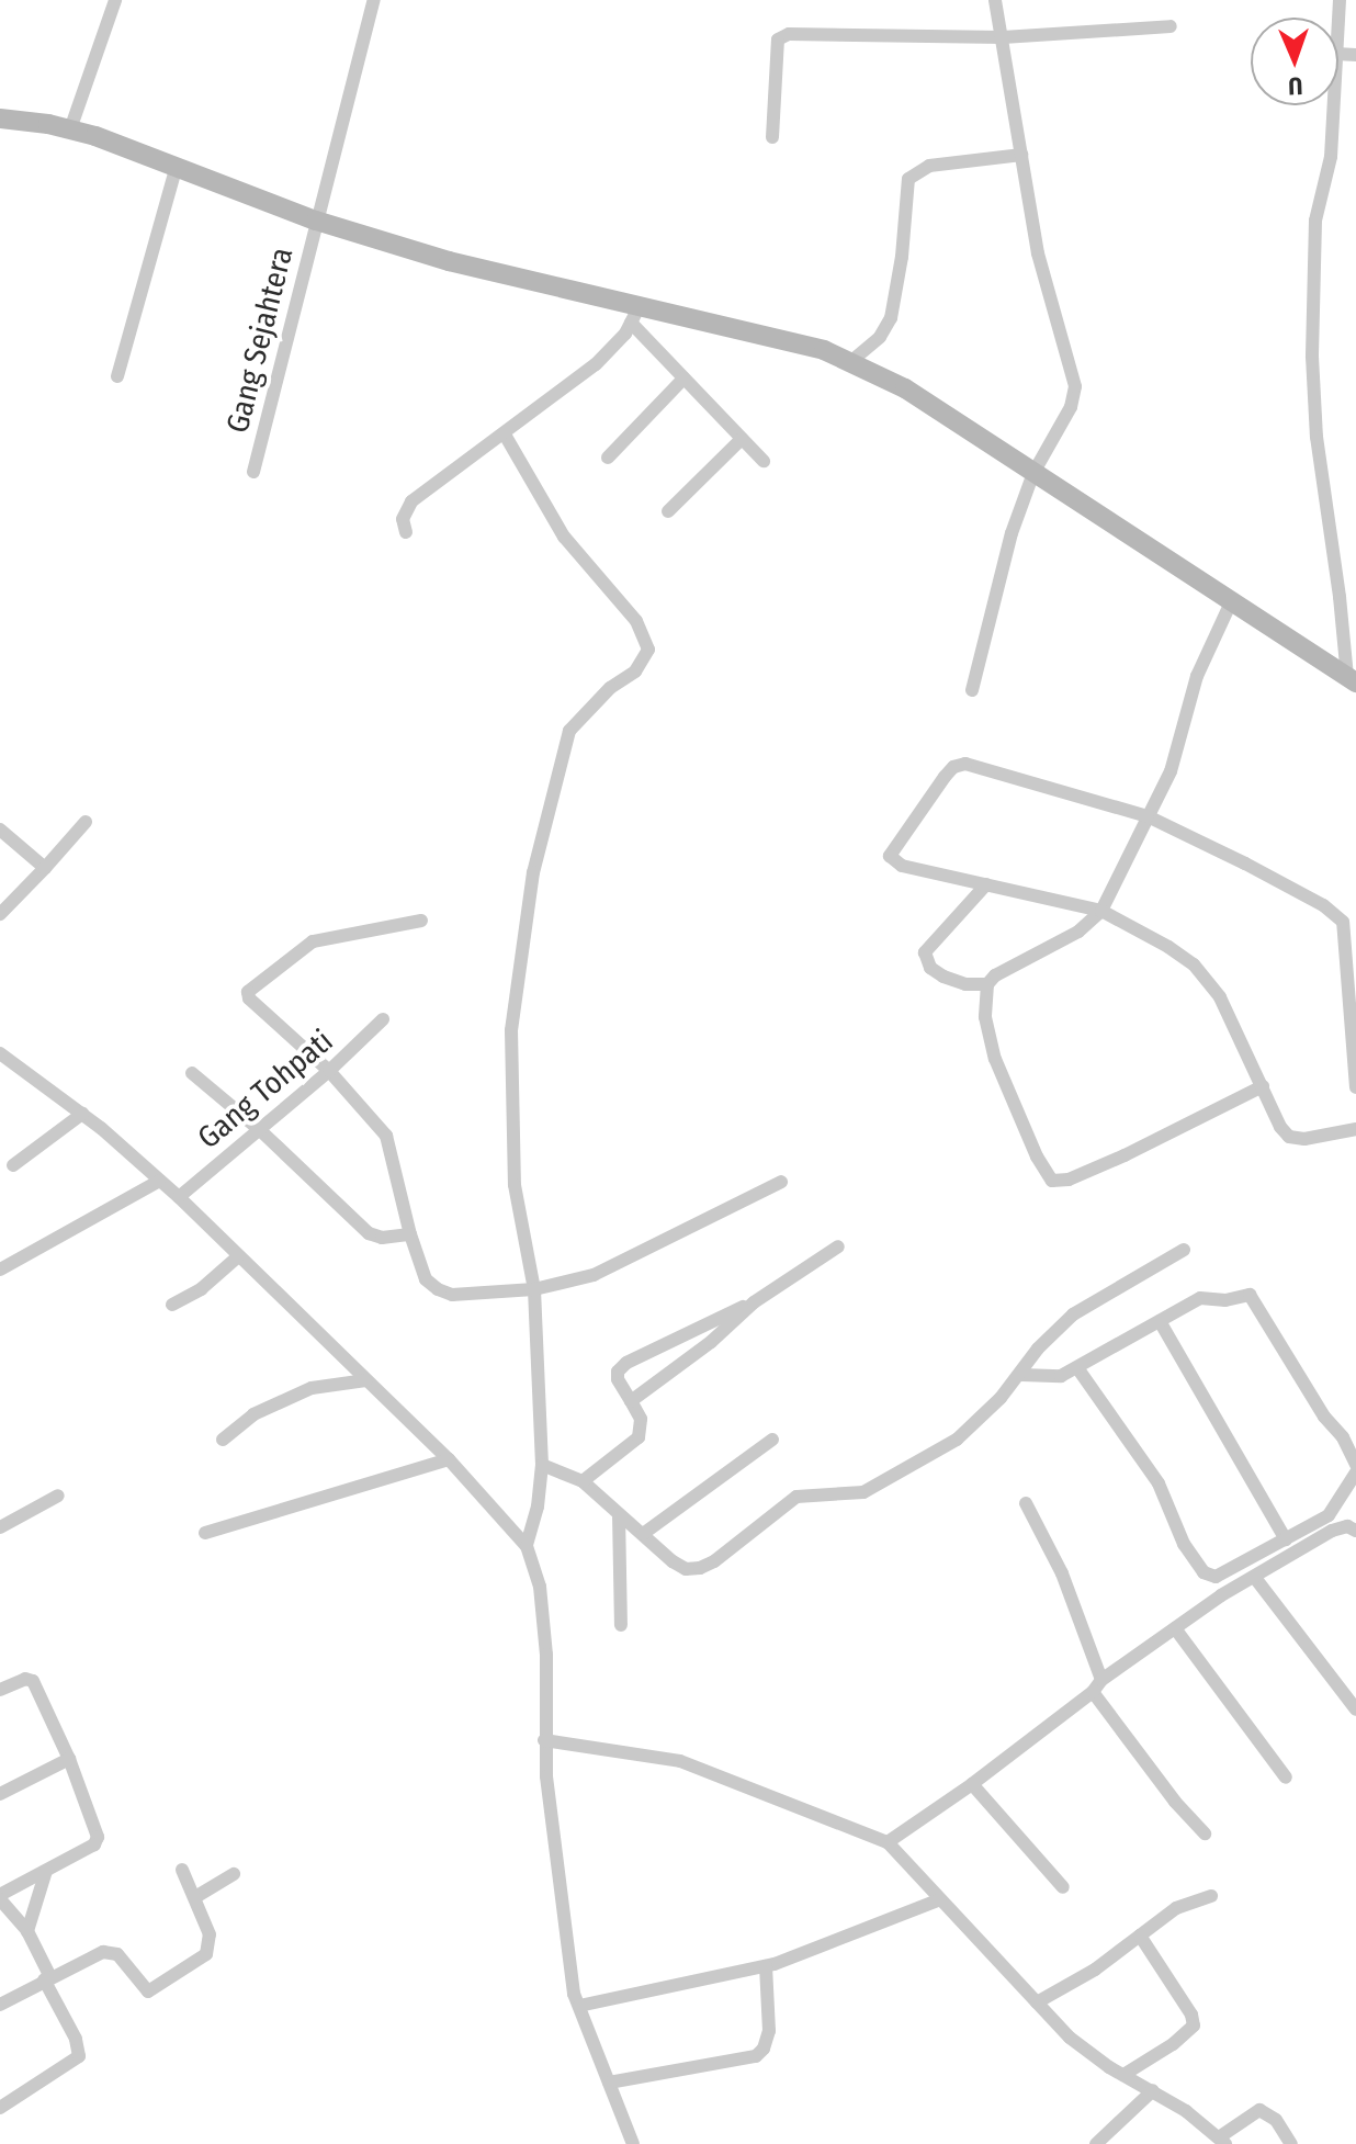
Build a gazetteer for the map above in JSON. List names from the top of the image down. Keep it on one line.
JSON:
{"streets":{"street":["Gang Sejahtera","Gang Tohpati"]},"north":"bottom"}
